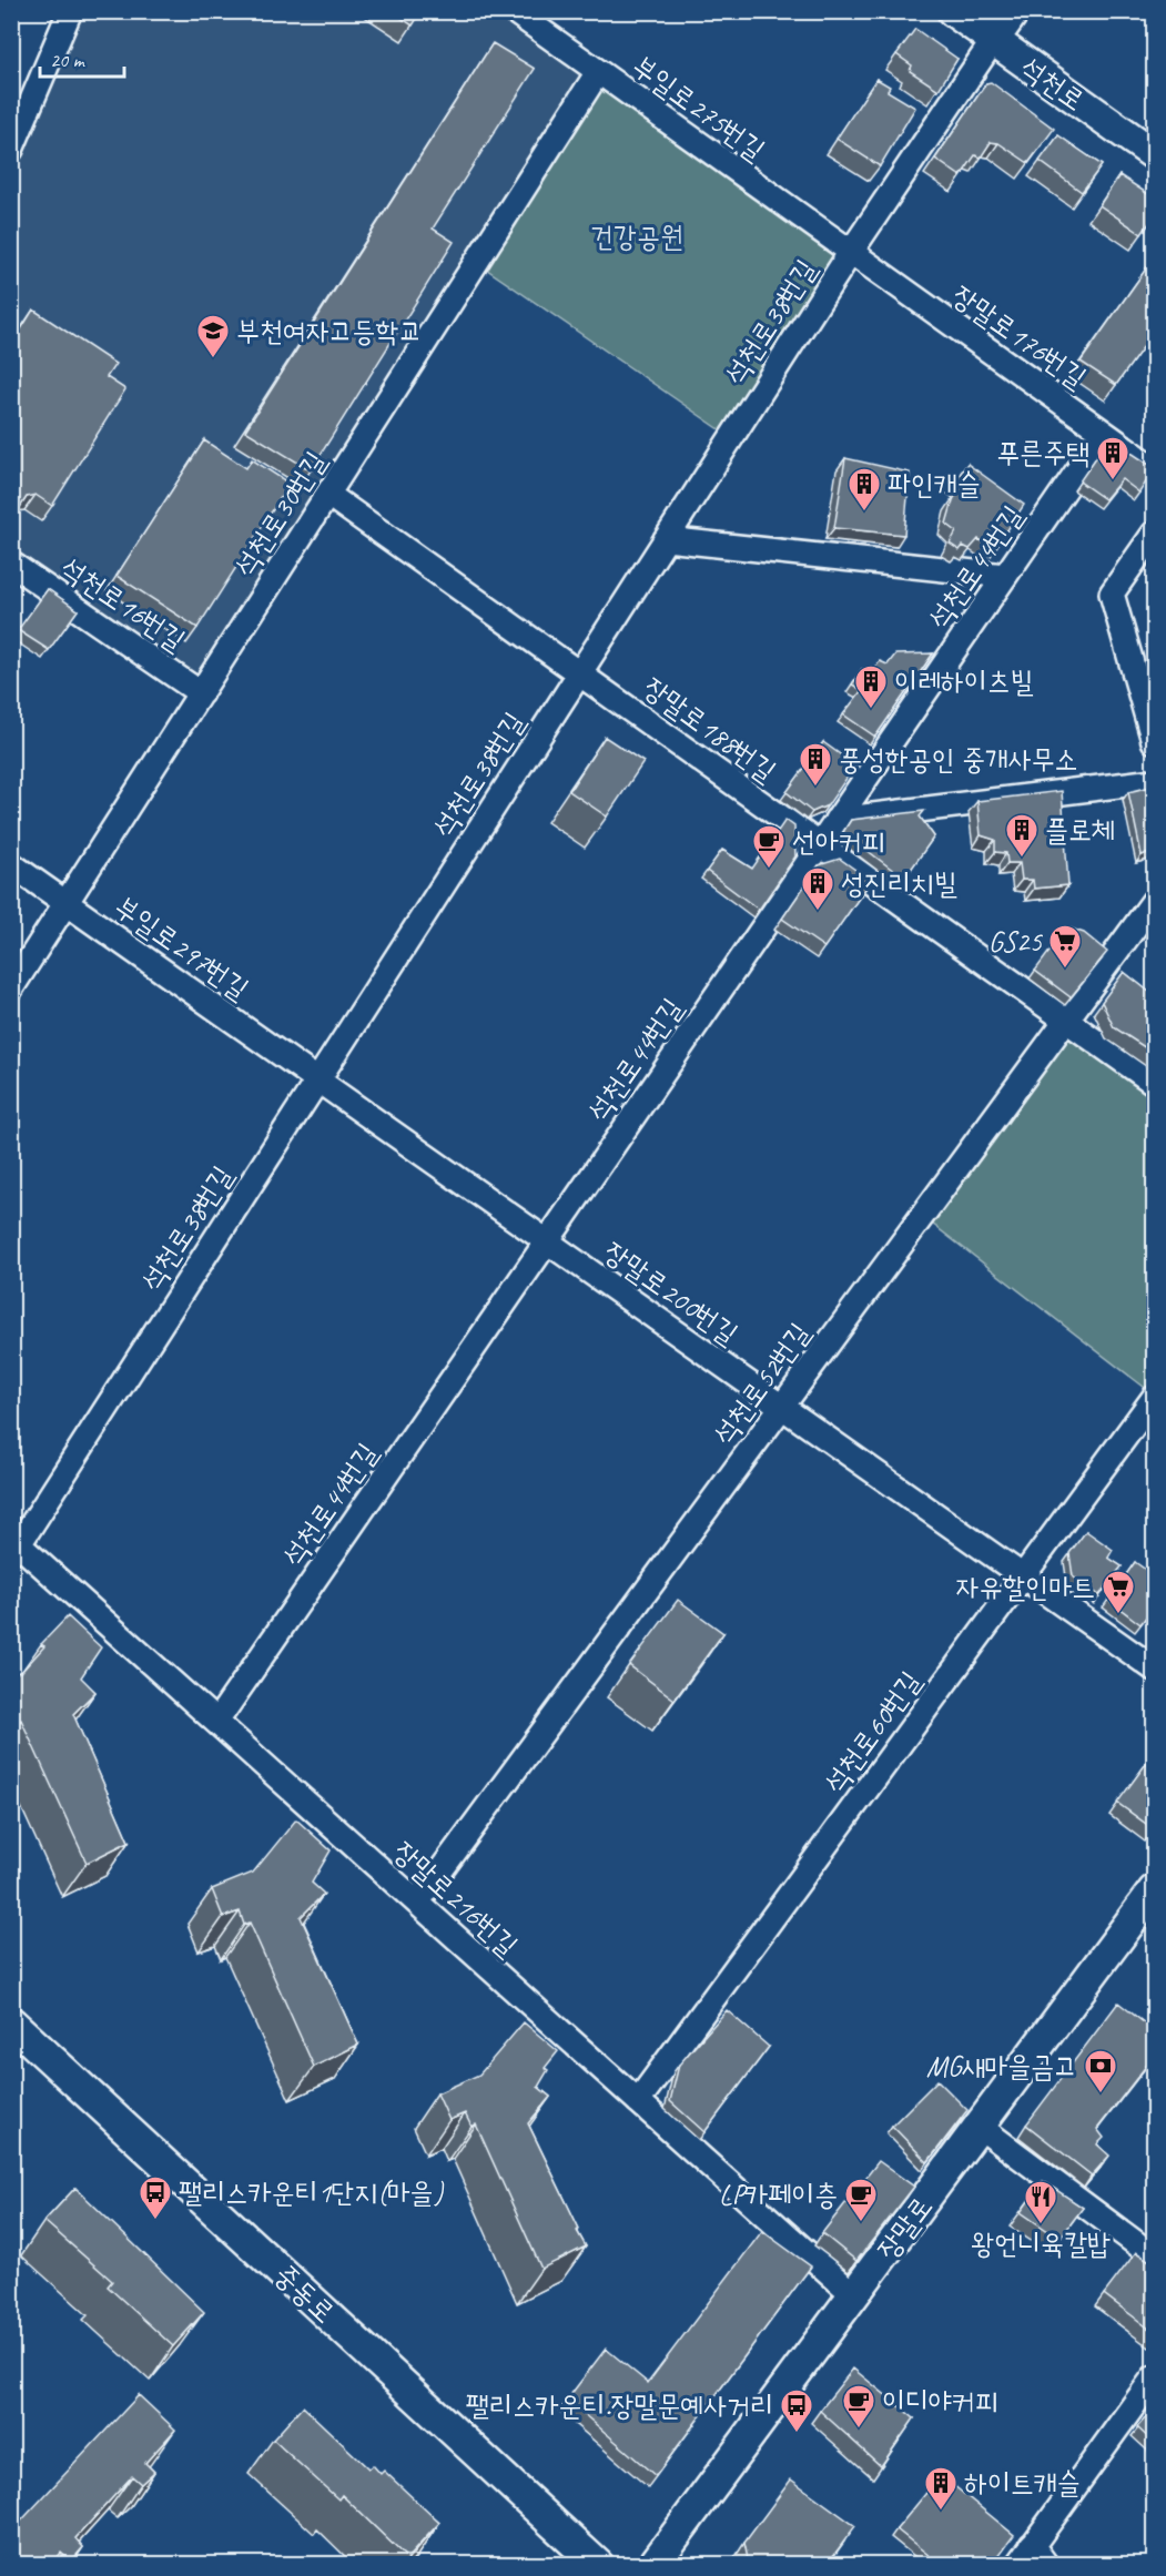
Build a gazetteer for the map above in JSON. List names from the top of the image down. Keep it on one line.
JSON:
{"streets":{"street":["석천로","부일로275번길","석천로38번길","장말로176번길","석천로30번길","석천로44번길","석천로16번길","장말로188번길","부일로297번길","장말로200번길","석천로52번길","석천로60번길","장말로216번길","장말로","중동로"]},"crossings":[["석천로","석천로38번길"],["부일로275번길","석천로38번길"],["부일로275번길","장말로176번길"],["부일로275번길","석천로30번길"],["석천로38번길","장말로176번길"],["석천로38번길","장말로188번길"],["석천로38번길","부일로297번길"],["석천로38번길","장말로200번길"],["석천로38번길","장말로216번길"],["장말로176번길","석천로44번길"],["석천로30번길","석천로16번길"],["석천로30번길","장말로188번길"],["석천로30번길","부일로297번길"],["석천로44번길","장말로188번길"],["석천로44번길","장말로200번길"],["석천로44번길","장말로216번길"],["장말로188번길","석천로52번길"],["부일로297번길","장말로200번길"],["장말로200번길","석천로52번길"],["장말로200번길","석천로60번길"],["석천로52번길","장말로216번길"],["석천로60번길","장말로216번길"],["장말로216번길","장말로"]],"parks":["건강공원"],"places":{"school or university":["부천여자고등학교"],"building":["푸른주택","파인캐슬","이레하이츠빌","풍성한공인 중개사무소","플로체","성진리치빌","하이트캐슬"],"cafe":["선아커피","LP카페이층","이디야커피"],"supermarket":["GS25","자유할인마트"],"bank":["MG새마을금고"],"bus stop":["팰리스카운티1단지(마을)","팰리스카운티.장말문예사거리"],"restaurant":["왕언니육칼밥"]},"scale_bar":"20 m"}
